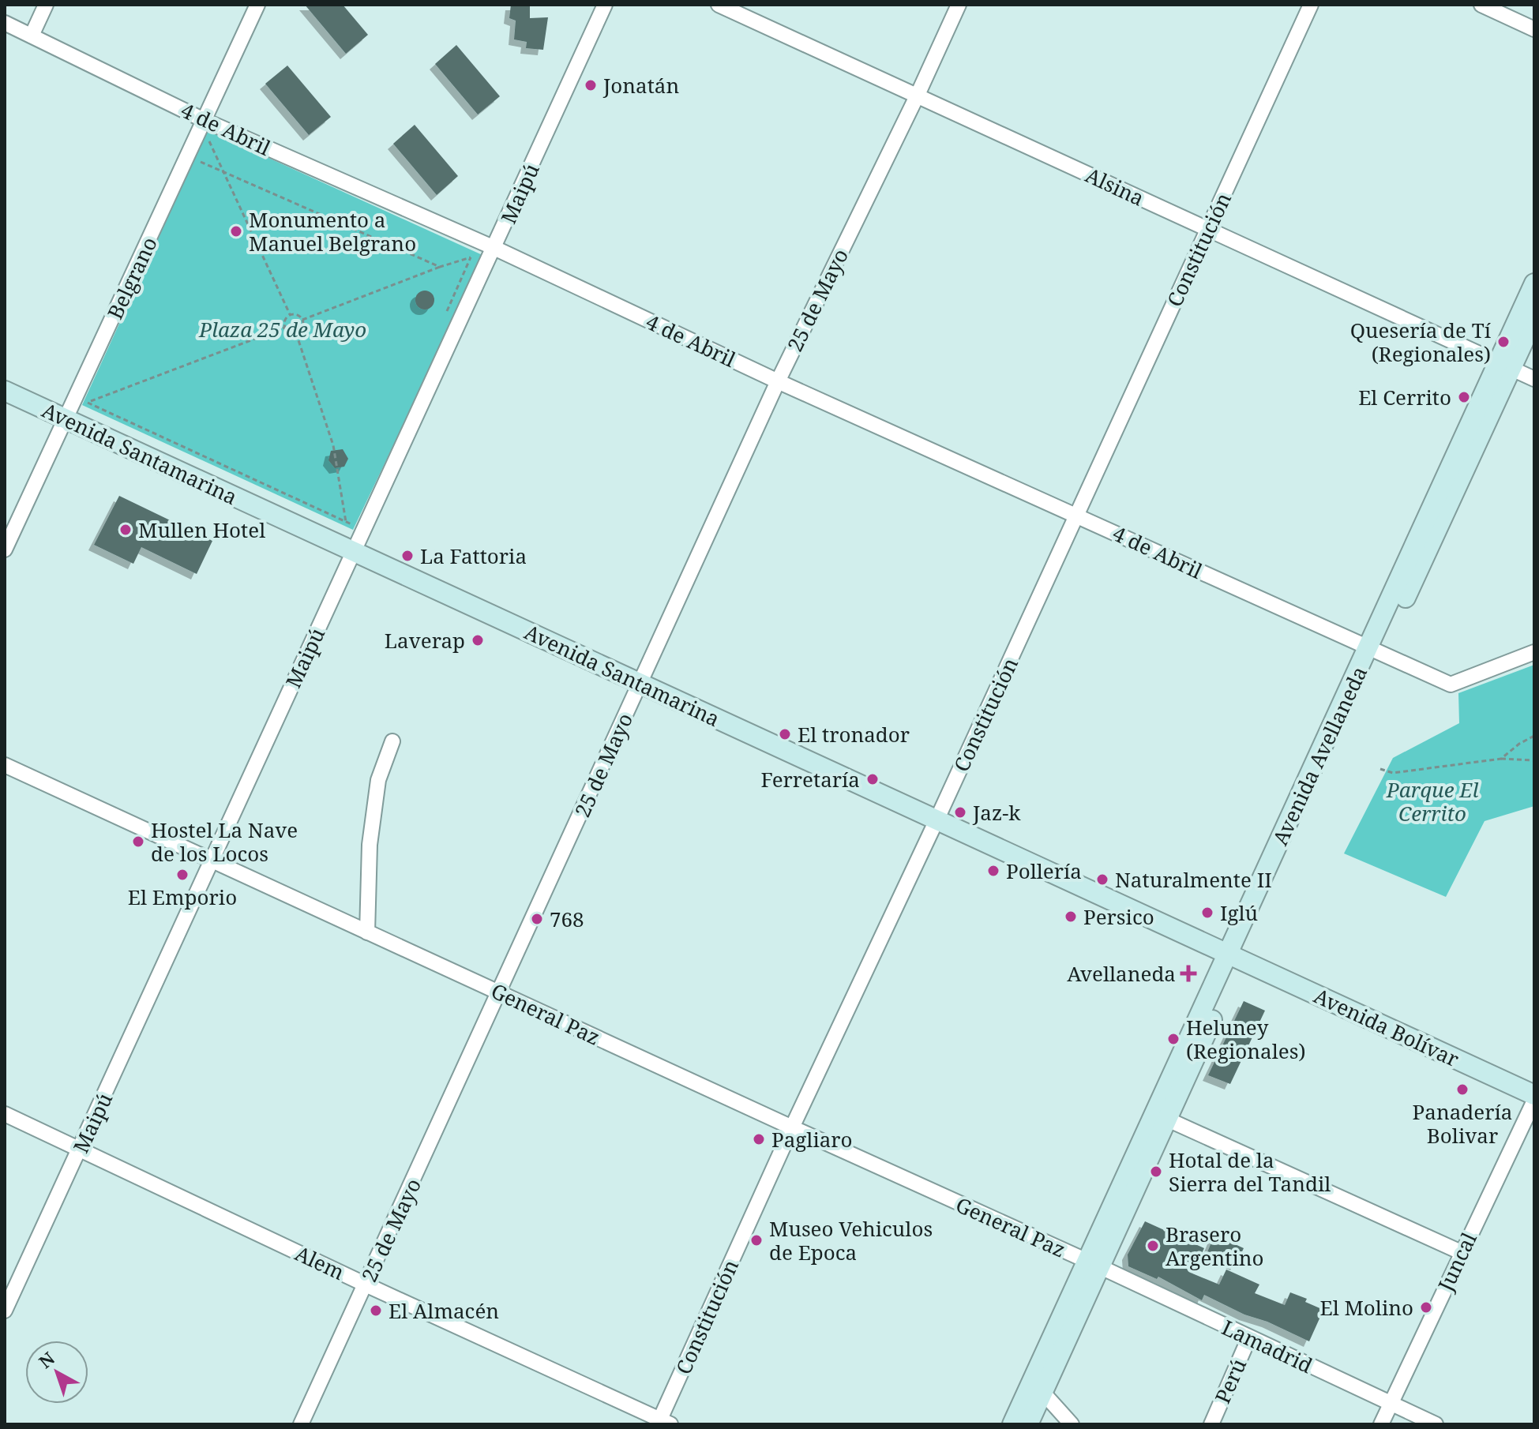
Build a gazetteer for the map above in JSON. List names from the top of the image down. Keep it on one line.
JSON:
{"streets":{"main road":["Avenida Santamarina","Avenida Avellaneda","Avenida Bolívar"],"street":["4 de Abril","Alsina","Maipú","Constitución","Belgrano","25 de Mayo","General Paz","Juncal","Alem","Lamadrid","Perú"]},"crossings":[["4 de Abril","Maipú"],["4 de Abril","Constitución"],["4 de Abril","Belgrano"],["4 de Abril","25 de Mayo"],["4 de Abril","Avenida Avellaneda"],["Alsina","Constitución"],["Alsina","25 de Mayo"],["Alsina","Avenida Avellaneda"],["Maipú","Avenida Santamarina"],["Maipú","General Paz"],["Maipú","Alem"],["Constitución","Avenida Santamarina"],["Constitución","General Paz"],["Constitución","Alem"],["Belgrano","Avenida Santamarina"],["25 de Mayo","Avenida Santamarina"],["25 de Mayo","General Paz"],["25 de Mayo","Alem"],["Avenida Santamarina","Avenida Avellaneda"],["Avenida Santamarina","Avenida Bolívar"],["Avenida Avellaneda","General Paz"],["Avenida Avellaneda","Avenida Bolívar"],["Avenida Avellaneda","Lamadrid"],["General Paz","Lamadrid"],["Juncal","Lamadrid"],["Lamadrid","Perú"]],"parks":["Plaza 25 de Mayo","Parque El Cerrito"],"places":{"other":["Jonatán","Monumento a Manuel Belgrano","Quesería de Tí (Regionales)","El Cerrito","Mullen Hotel","La Fattoria","Laverap","El tronador","Ferretaría","Jaz-k","Hostel La Nave de los Locos","Pollería","El Emporio","Naturalmente II","Iglú","Persico","768","Heluney (Regionales)","Panadería Bolivar","Pagliaro","Hotal de la Sierra del Tandil","Museo Vehiculos de Epoca","Brasero Argentino","El Molino","El Almacén"],"health":["Avellaneda"]},"north":"top left"}
